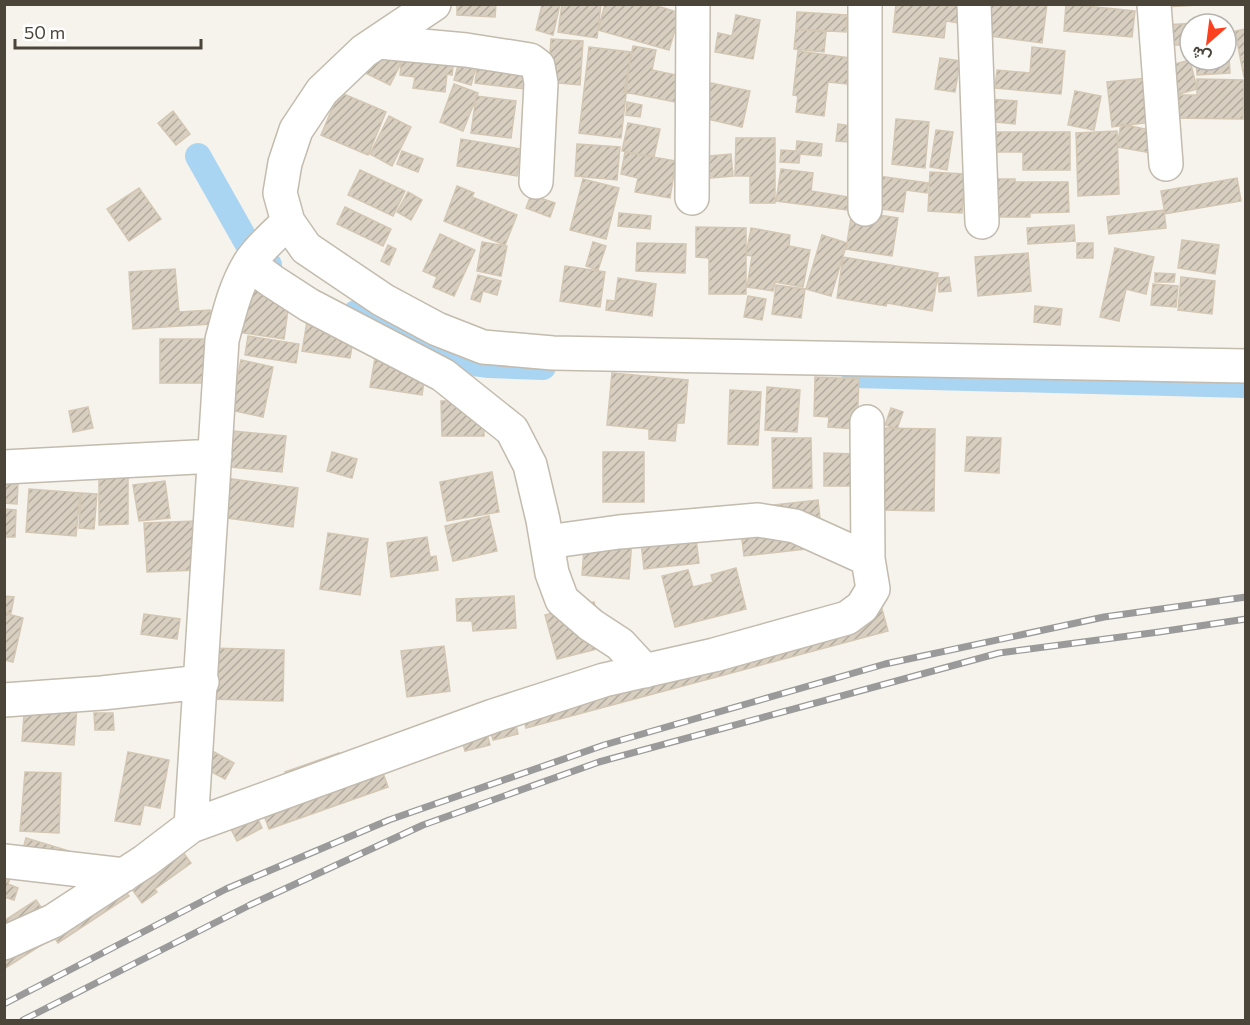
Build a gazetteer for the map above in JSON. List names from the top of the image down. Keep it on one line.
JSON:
{"scale_bar":"50 m","north":"bottom left"}
